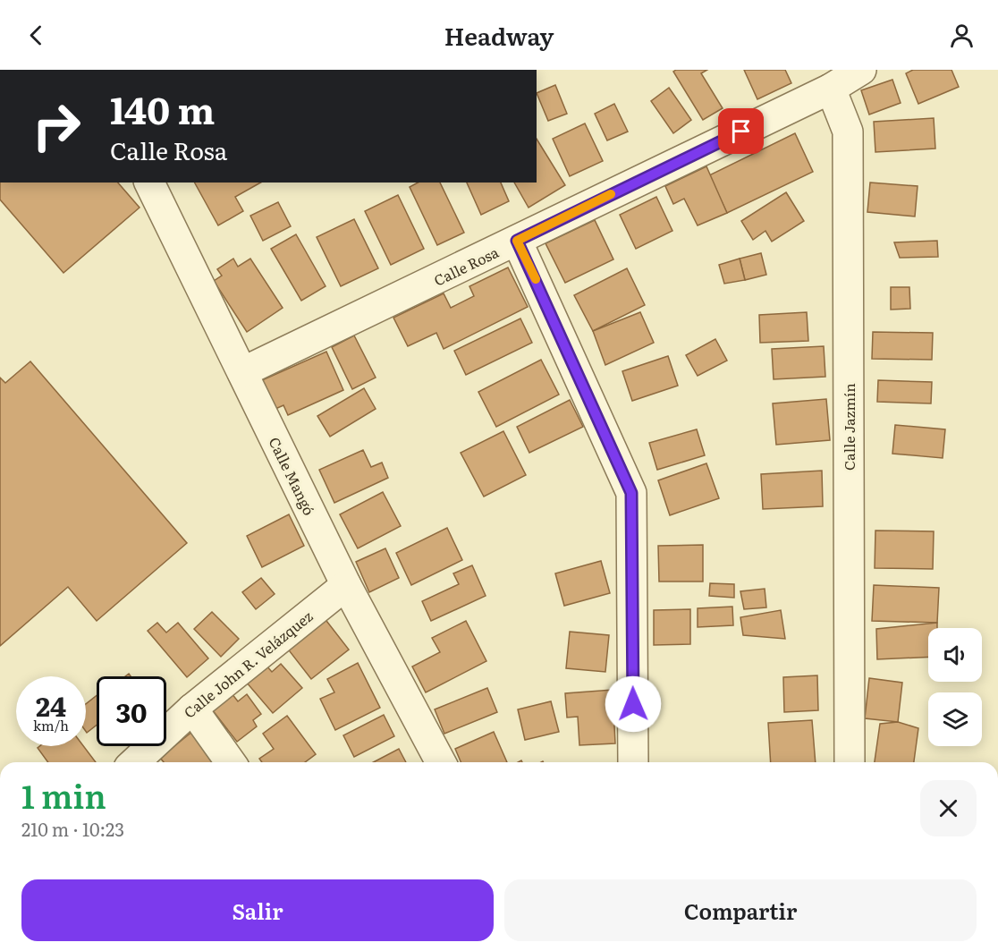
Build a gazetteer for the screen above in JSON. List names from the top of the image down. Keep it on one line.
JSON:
{"streets":{"street":["Calle Rosa","Calle Jazmín","Calle Mangó","Calle John R. Velázquez"]},"crossings":[["Calle Rosa","Calle Jazmín"],["Calle Rosa","Calle Mangó"],["Calle Mangó","Calle John R. Velázquez"]],"page":{"header":"Headway","turn":["140 m","Calle Rosa"],"speed":"24 km/h","limit":"30","heading":["1 min","210 m · 10:23"],"buttons":["Salir","Compartir"]}}
